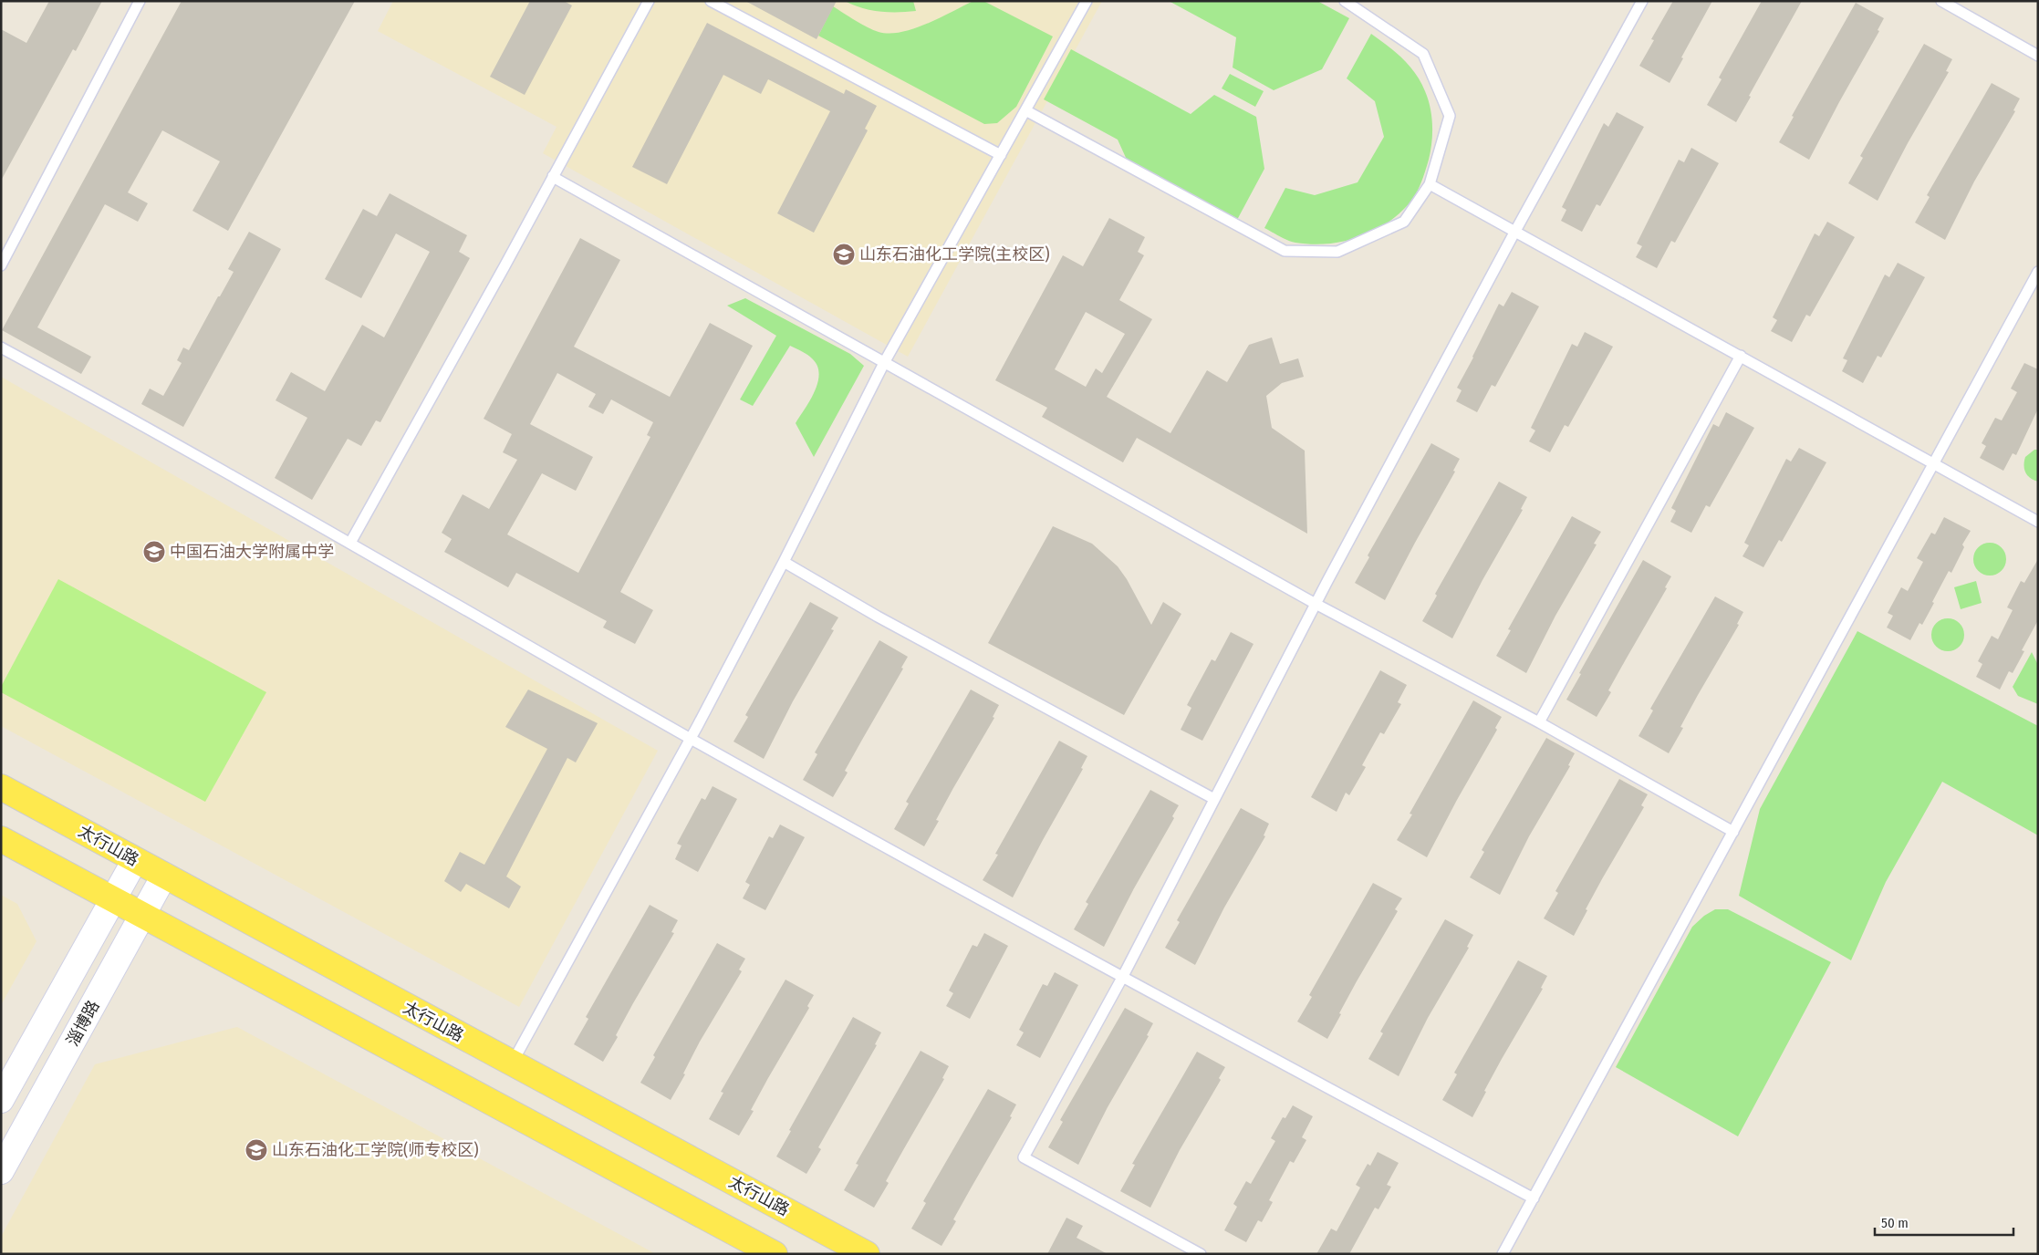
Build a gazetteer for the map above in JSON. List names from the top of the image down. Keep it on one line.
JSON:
{"streets":{"main road":["太行山路","淄博路"]},"crossings":[["太行山路","淄博路"]],"places":{"school or university":["山东石油化工学院(主校区)","中国石油大学附属中学","山东石油化工学院(师专校区)"]},"scale_bar":"50 m"}
